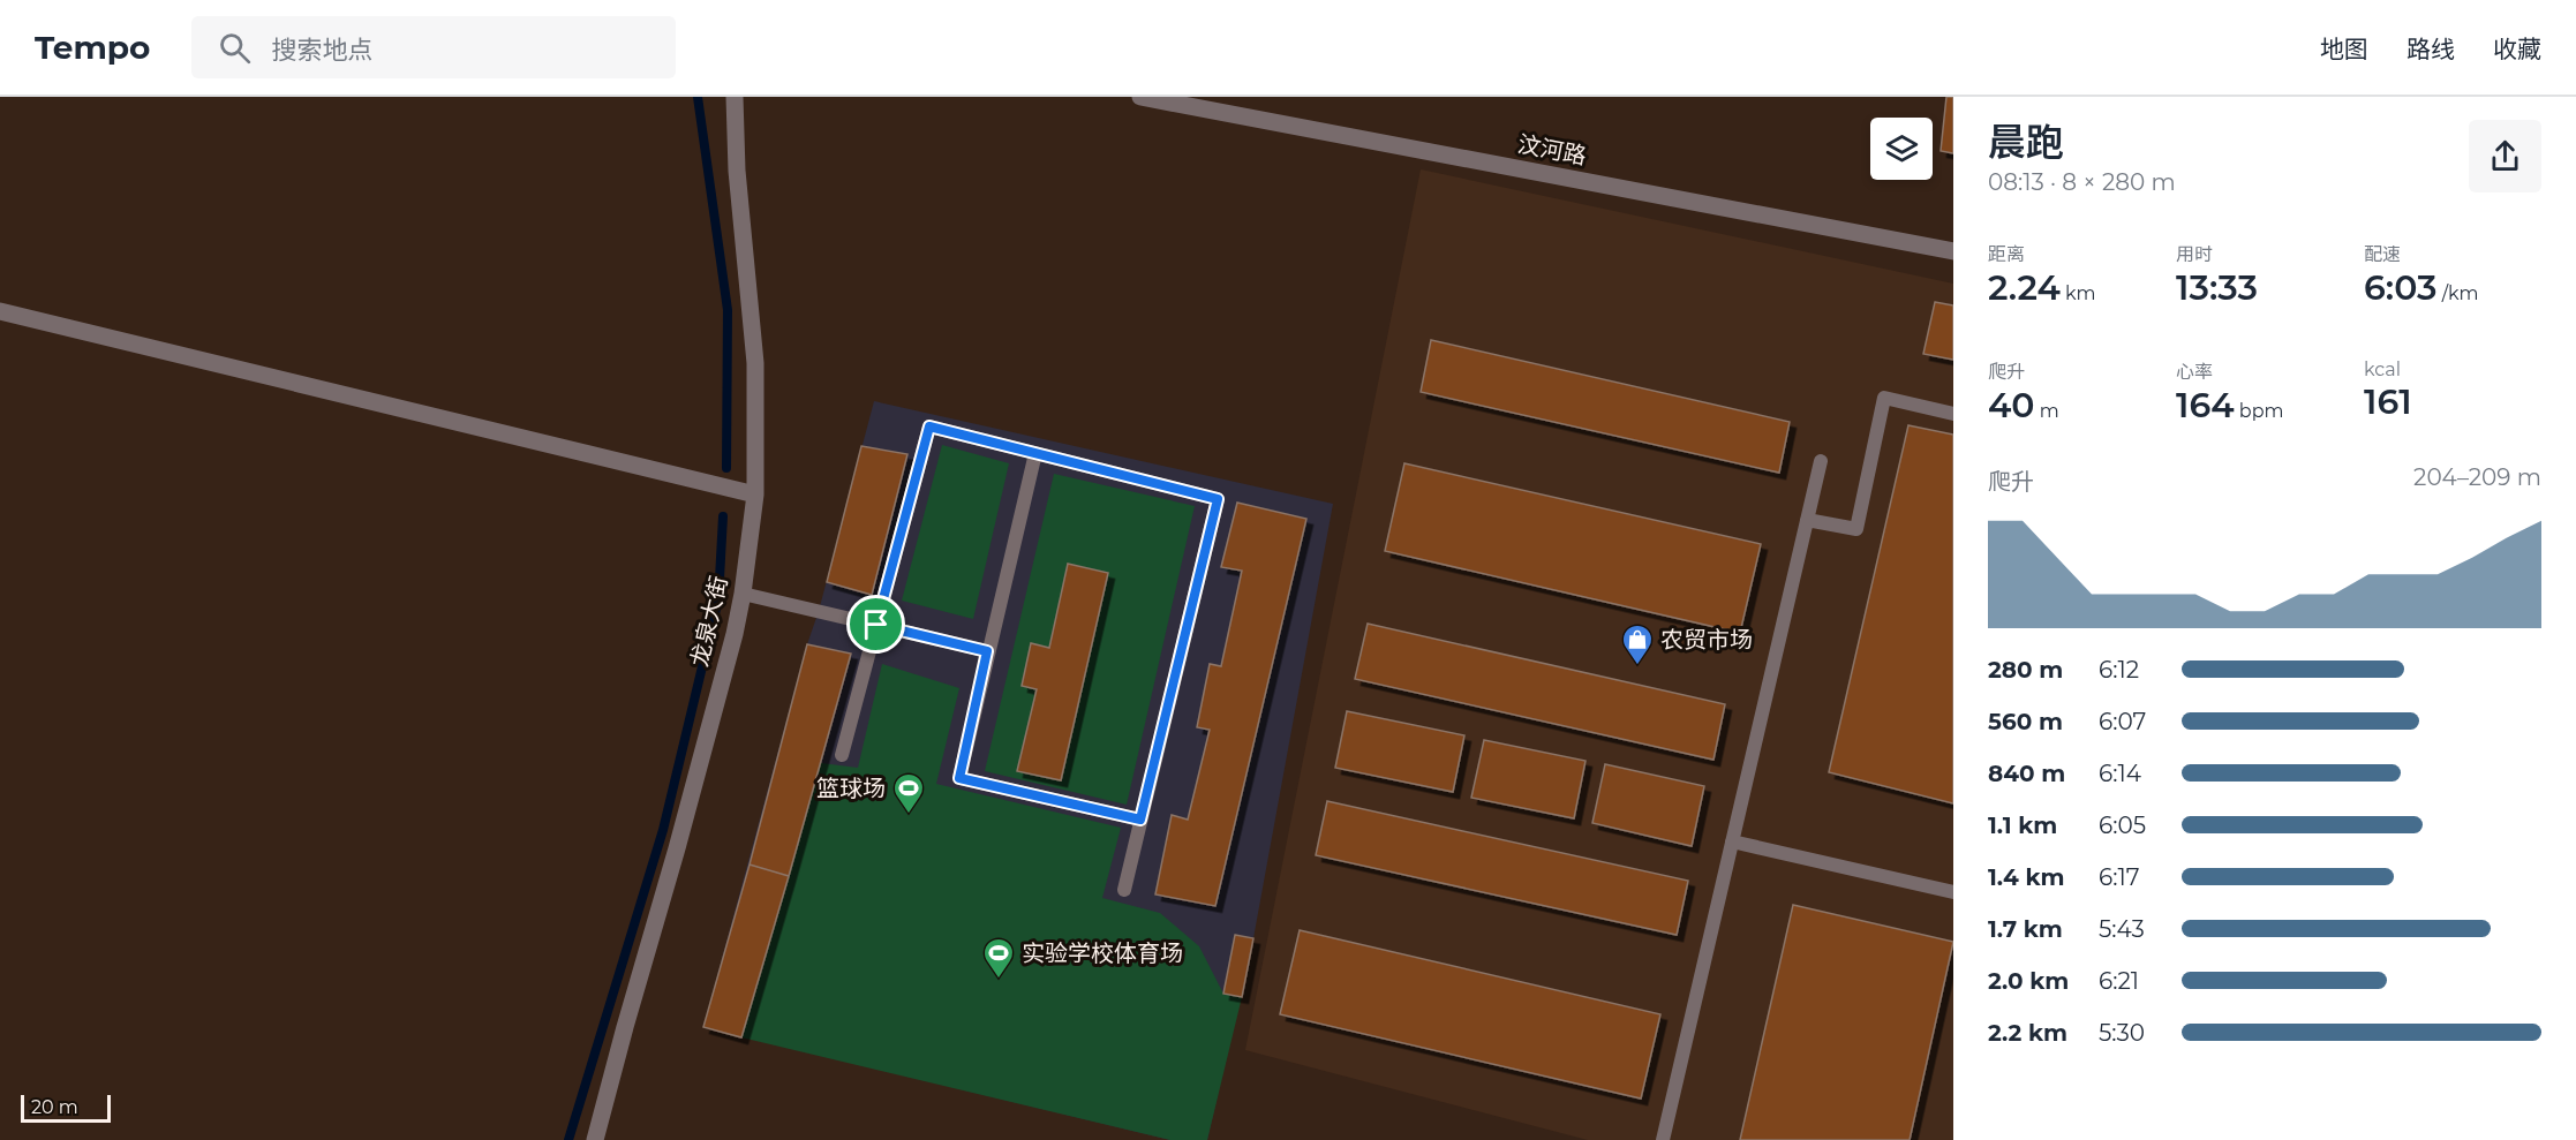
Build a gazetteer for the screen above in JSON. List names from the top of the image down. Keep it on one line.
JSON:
{"streets":{"street":["汶河路","龙泉大街"]},"places":{"shop":["农贸市场"],"sports":["篮球场","实验学校体育场"]},"scale_bar":"20 m","page":{"header":"Tempo","search":"搜索地点","nav":["地图","路线","收藏"],"heading":["晨跑","08:13 · 8 × 280 m"],"stats":[["距离","2.24 km"],["用时","13:33"],["配速","6:03 /km"],["爬升","40 m"],["心率","164 bpm"],["kcal","161"]],"chart":["爬升","204–209 m"],"list":[{"name":"280 m","note":"6:12"},{"name":"560 m","note":"6:07"},{"name":"840 m","note":"6:14"},{"name":"1.1 km","note":"6:05"},{"name":"1.4 km","note":"6:17"},{"name":"1.7 km","note":"5:43"},{"name":"2.0 km","note":"6:21"},{"name":"2.2 km","note":"5:30"}],"scale":"20 m"}}
